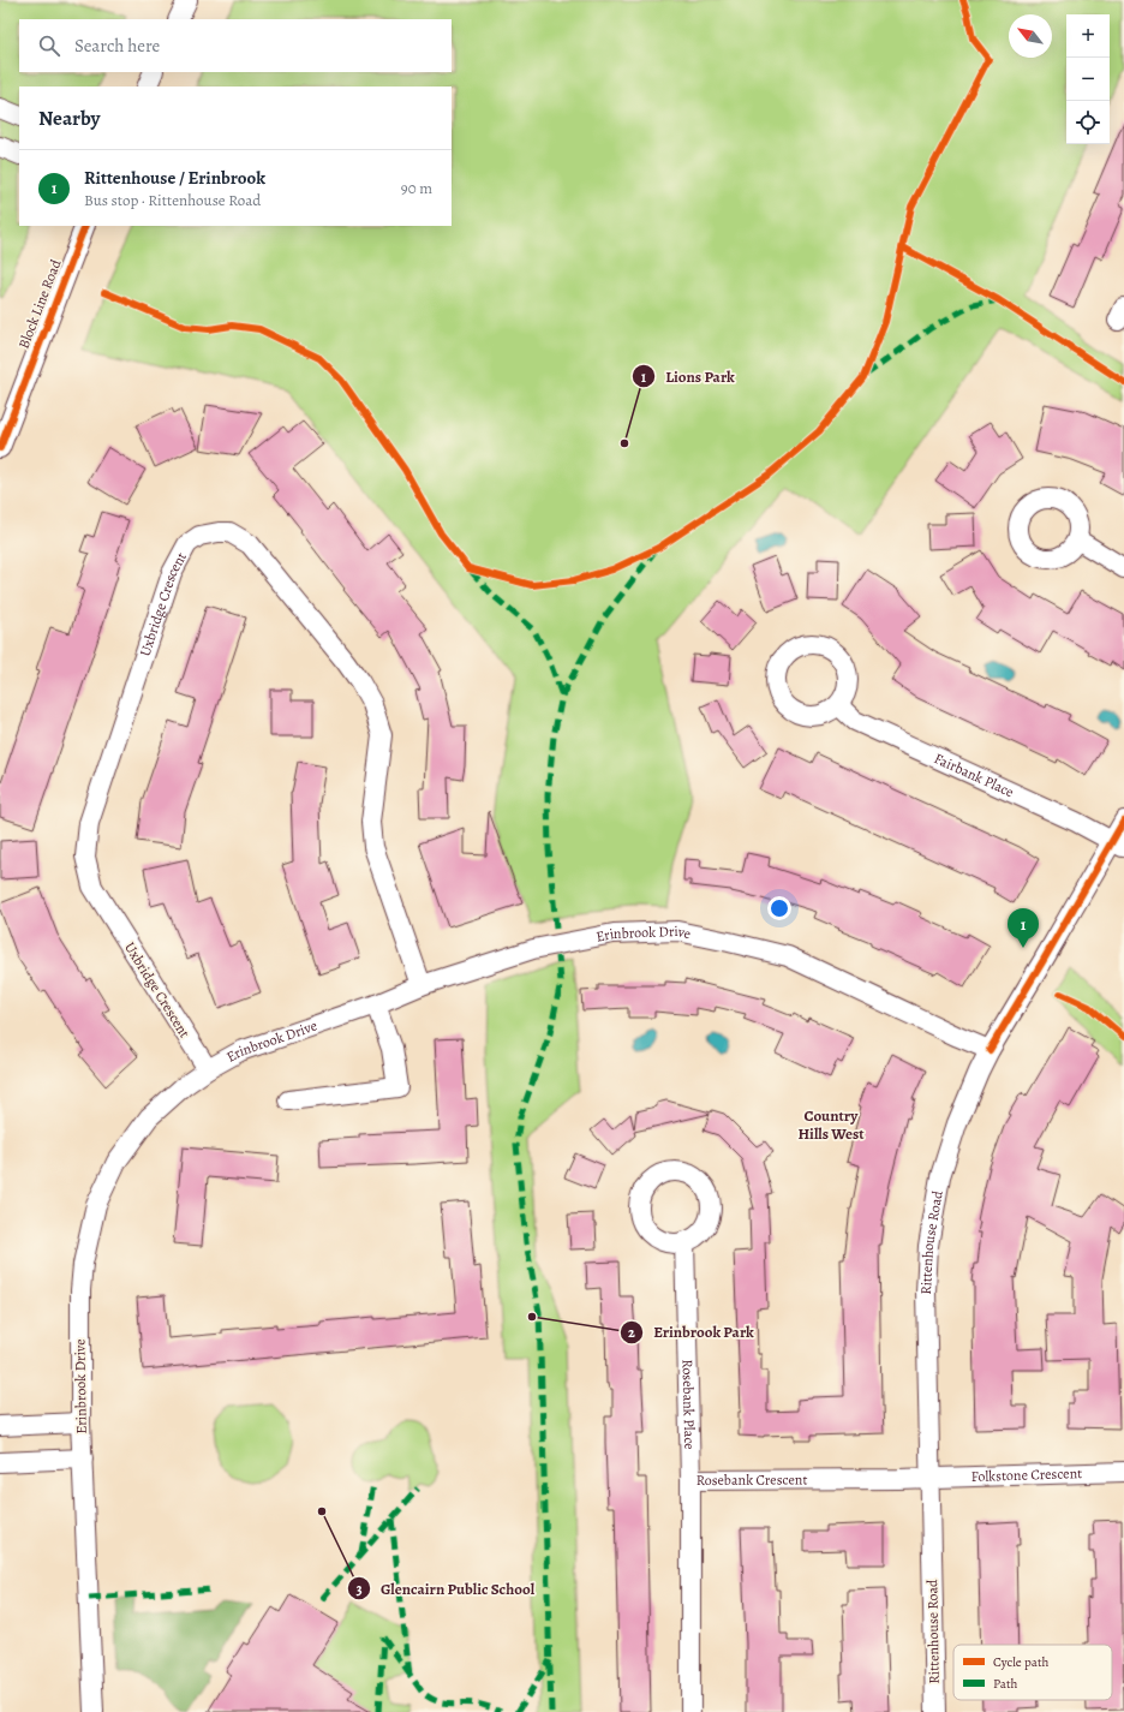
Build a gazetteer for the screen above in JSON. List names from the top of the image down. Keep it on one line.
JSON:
{"streets":{"street":["Block Line Road","Uxbridge Crescent","Fairbank Place","Erinbrook Drive","Rittenhouse Road","Rosebank Place","Folkstone Crescent","Rosebank Crescent"]},"crossings":[["Uxbridge Crescent","Erinbrook Drive"],["Fairbank Place","Rittenhouse Road"],["Erinbrook Drive","Rittenhouse Road"],["Rittenhouse Road","Folkstone Crescent"],["Rittenhouse Road","Rosebank Crescent"],["Rosebank Place","Rosebank Crescent"],["Folkstone Crescent","Rosebank Crescent"]],"districts":["Country Hills West"],"places":["Lions Park","Erinbrook Park","Glencairn Public School"],"legend":["Cycle path","Path"],"north":"top left","page":{"map_buttons":["+","−"],"search":"Search here","heading":"Nearby","list":[{"mark":"1","name":"Rittenhouse / Erinbrook","note":"Bus stop · Rittenhouse Road","value":"90 m"}],"pins":"1"}}
